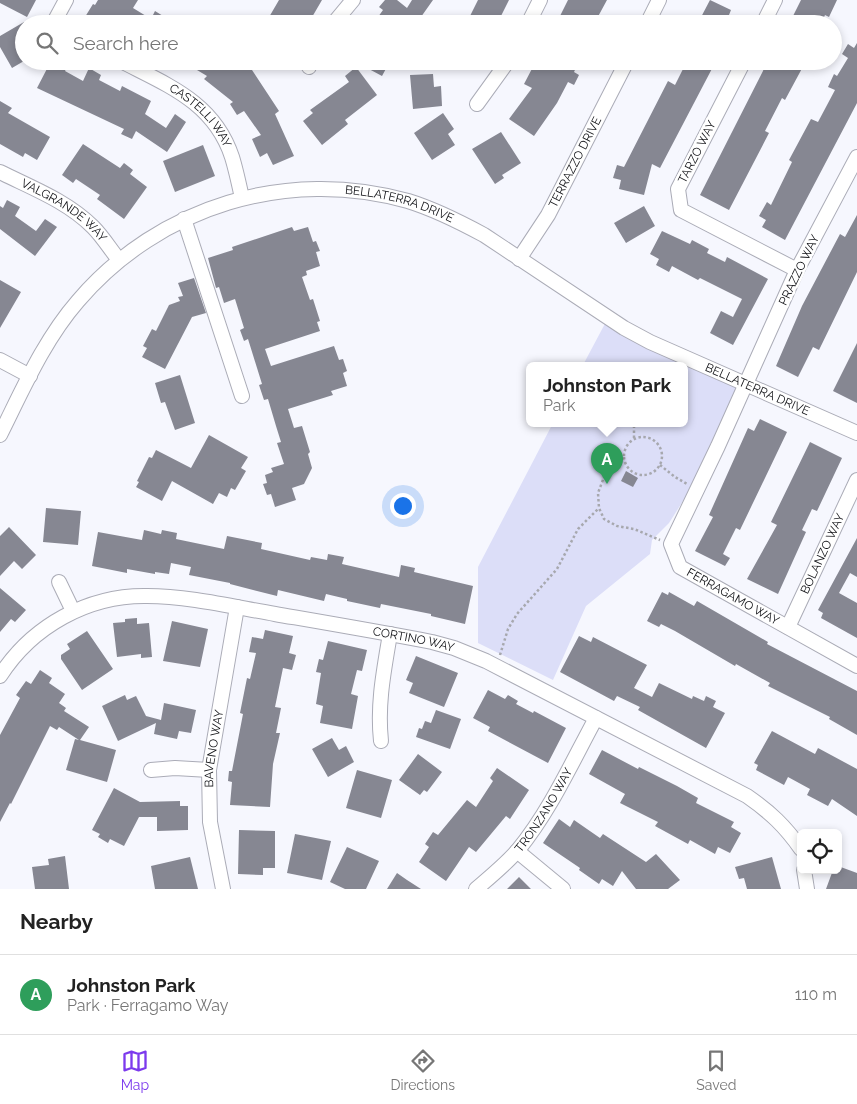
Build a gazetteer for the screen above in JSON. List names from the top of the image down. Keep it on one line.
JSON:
{"streets":{"street":["CASTELLI WAY","TARZO WAY","TERRAZZO DRIVE","BELLATERRA DRIVE","VALGRANDE WAY","PRAZZO WAY","BOLANZO WAY","FERRAGAMO WAY","CORTINO WAY","BAVENO WAY","TRONZANO WAY"]},"crossings":[["CASTELLI WAY","BELLATERRA DRIVE"],["TARZO WAY","PRAZZO WAY"],["TERRAZZO DRIVE","BELLATERRA DRIVE"],["BELLATERRA DRIVE","VALGRANDE WAY"],["BELLATERRA DRIVE","PRAZZO WAY"],["BOLANZO WAY","FERRAGAMO WAY"],["CORTINO WAY","BAVENO WAY"],["CORTINO WAY","TRONZANO WAY"]],"page":{"search":"Search here","popup":["Johnston Park","Park"],"pins":"A","heading":"Nearby","list":[{"mark":"A","name":"Johnston Park","note":"Park · Ferragamo Way","value":"110 m"}],"nav":["Map","Directions","Saved"]}}
